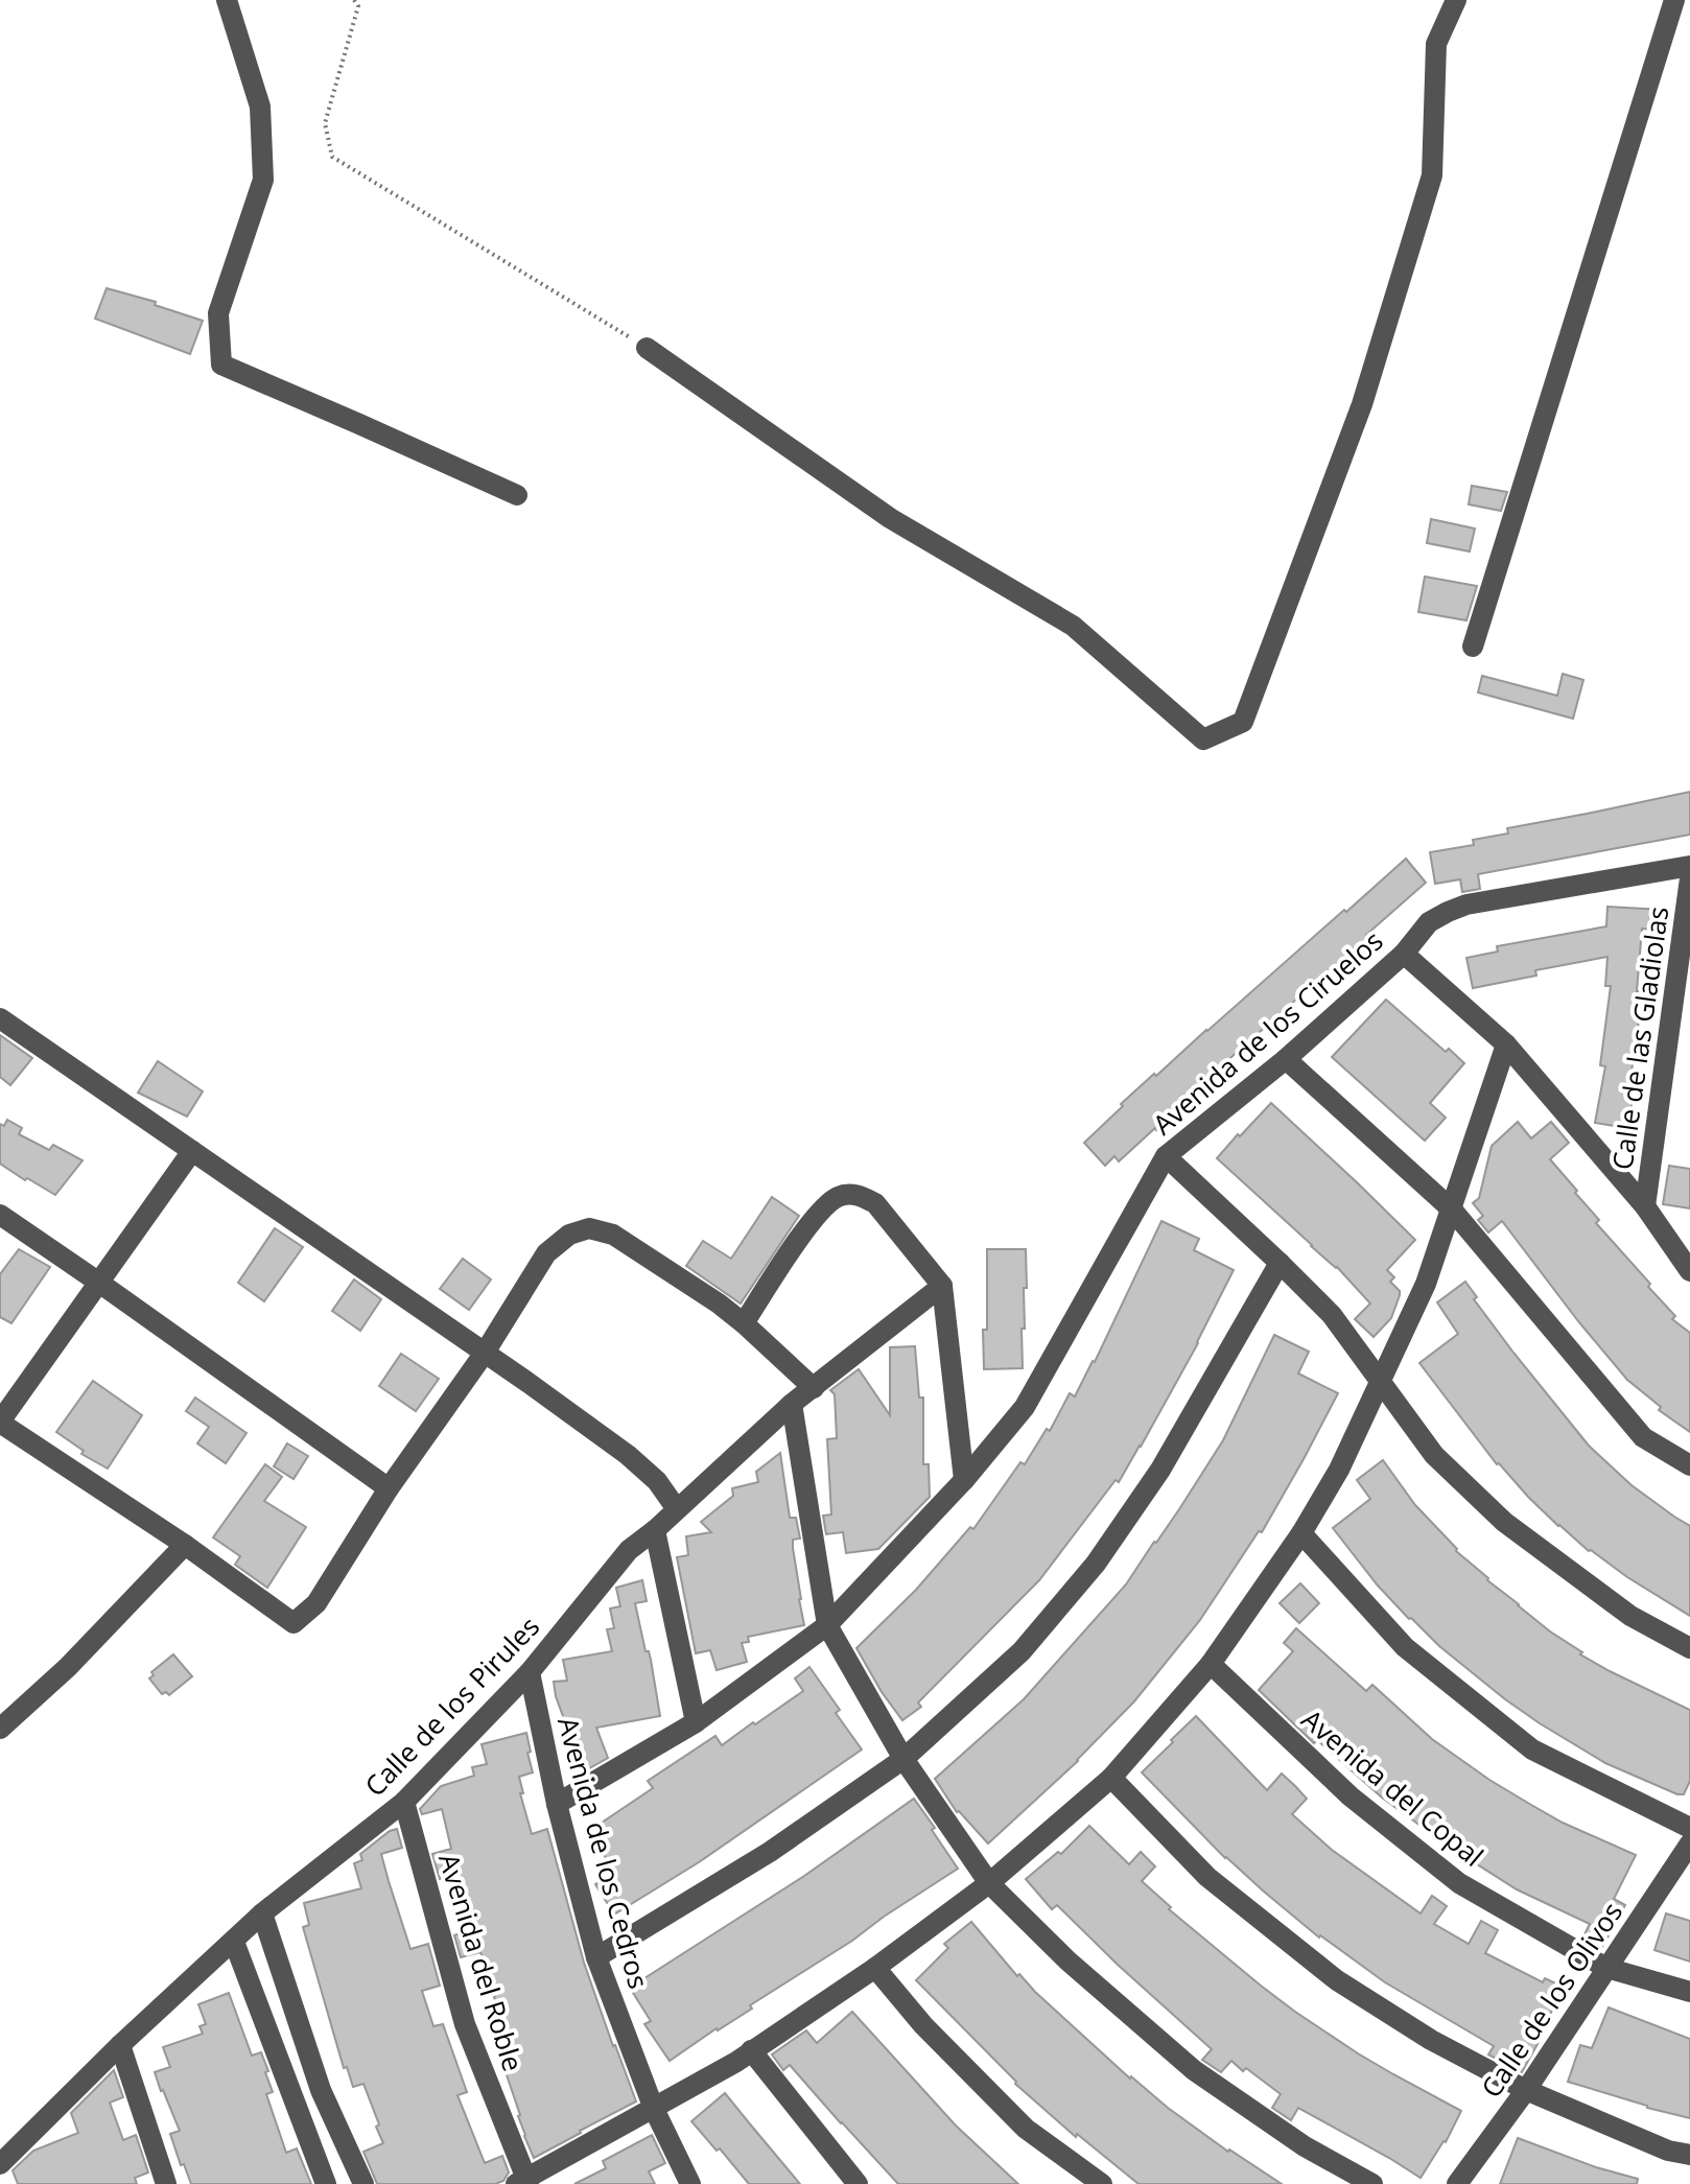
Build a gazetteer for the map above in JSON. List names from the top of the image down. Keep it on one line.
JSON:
{"streets":{"street":["Avenida de los Ciruelos","Calle de las Gladiolas","Calle de los Pirules","Avenida del Copal","Avenida de los Cedros","Avenida del Roble","Calle de los Olivos"]},"crossings":[["Avenida de los Ciruelos","Avenida de los Cedros"],["Calle de los Pirules","Avenida de los Cedros"],["Calle de los Pirules","Avenida del Roble"],["Avenida del Copal","Calle de los Olivos"]]}
